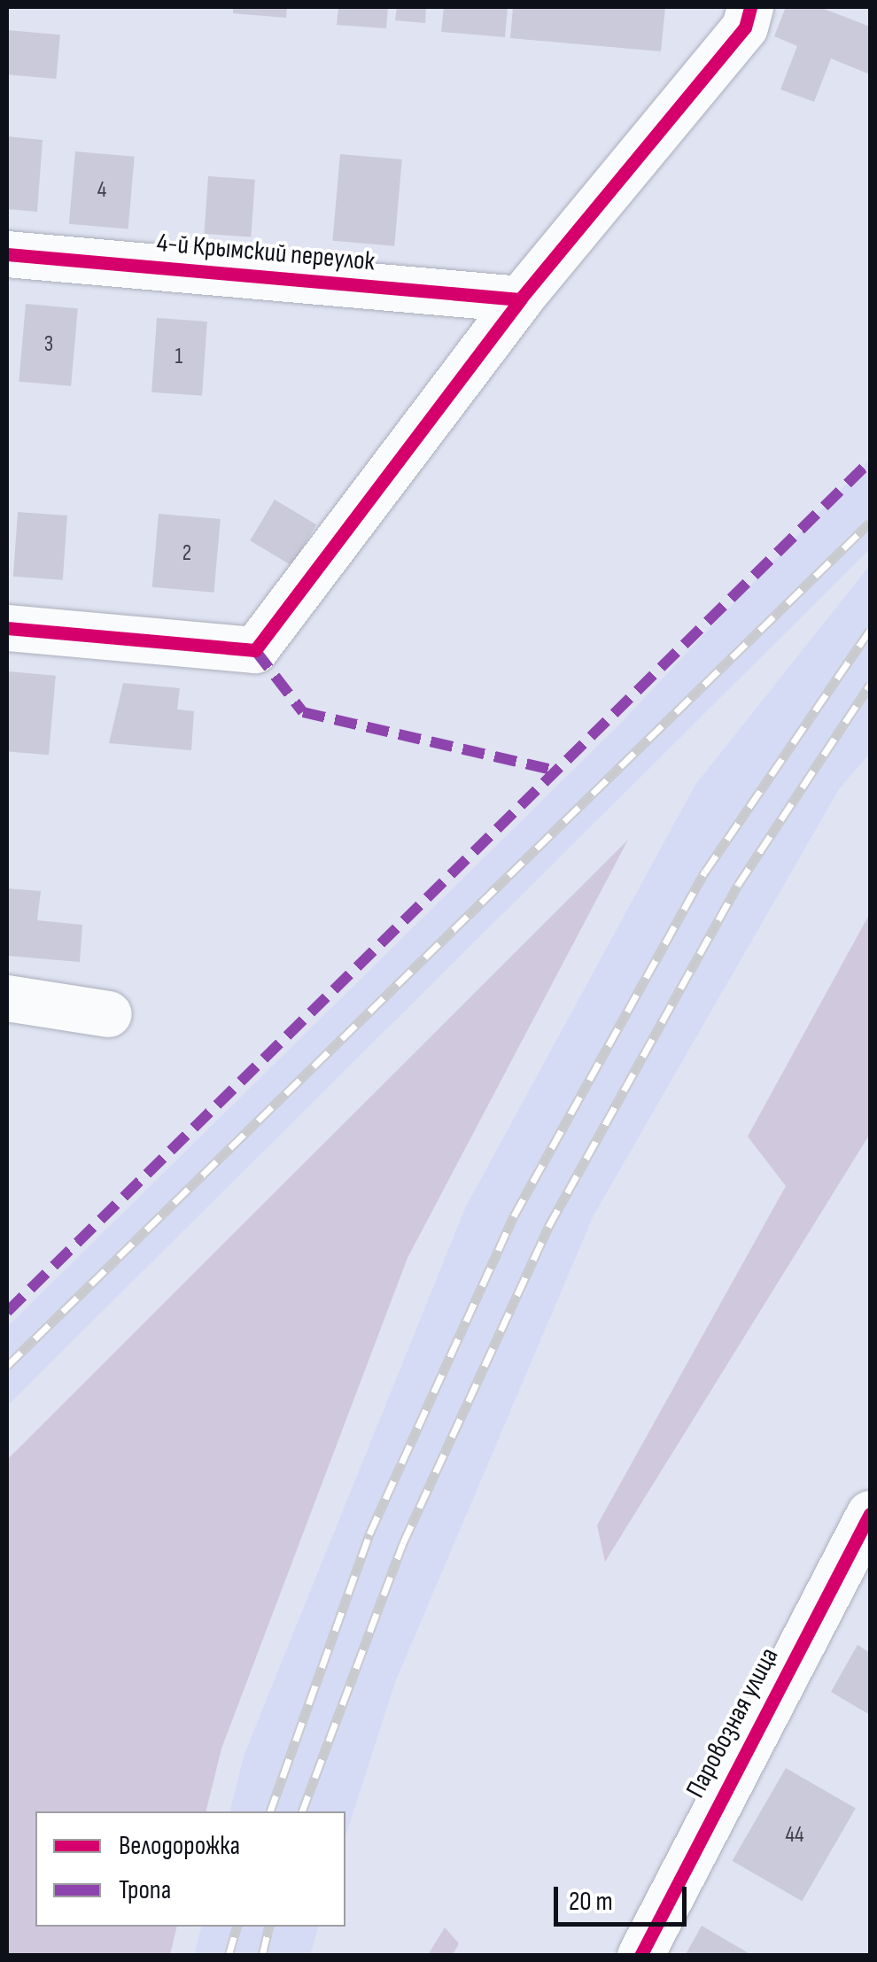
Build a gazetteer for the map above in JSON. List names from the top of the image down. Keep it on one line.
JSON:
{"streets":{"street":["4-й Крымский переулок","Паровозная улица"]},"house_numbers":["4","3","1","2","44"],"legend":["Велодорожка","Тропа"],"scale_bar":"20 m"}
